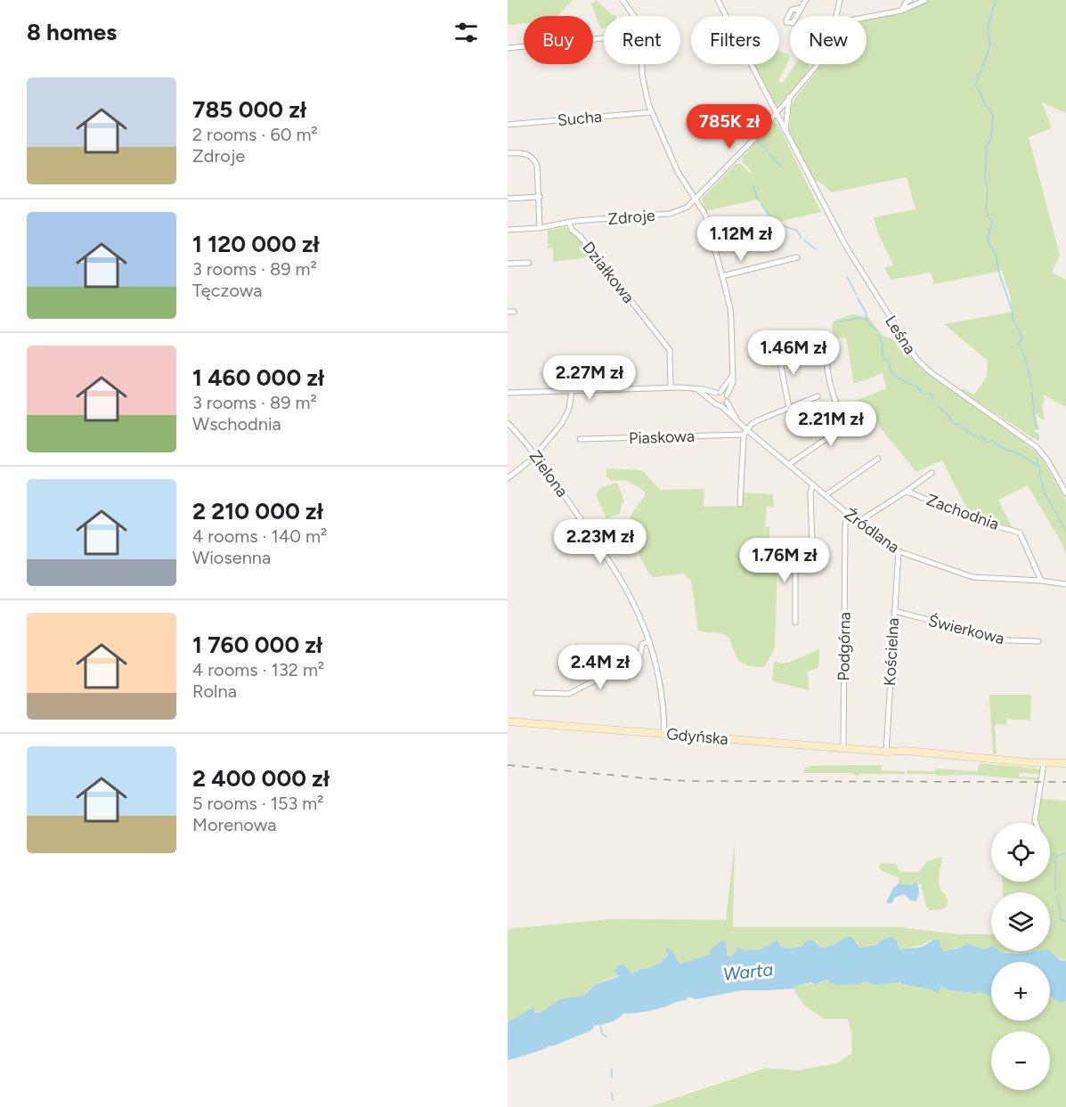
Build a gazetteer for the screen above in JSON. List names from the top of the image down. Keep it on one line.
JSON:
{"streets":{"main road":["Gdyńska"],"street":["Sucha","Zdroje","Działkowa","Leśna","Piaskowa","Zielona","Zachodnia","Źródlana","Świerkowa","Podgórna","Kościelna"]},"crossings":[["Zdroje","Działkowa"],["Zdroje","Leśna"],["Piaskowa","Źródlana"],["Zielona","Gdyńska"],["Zachodnia","Źródlana"],["Źródlana","Podgórna"],["Źródlana","Kościelna"],["Świerkowa","Kościelna"],["Podgórna","Gdyńska"],["Kościelna","Gdyńska"]],"water":["Warta"],"page":{"heading":"8 homes","chip":["Buy","Rent","Filters","New"],"list":[{"name":"785 000 zł","note":"2 rooms · 60 m² · Zdroje"},{"name":"1 120 000 zł","note":"3 rooms · 89 m² · Tęczowa"},{"name":"1 460 000 zł","note":"3 rooms · 89 m² · Wschodnia"},{"name":"2 210 000 zł","note":"4 rooms · 140 m² · Wiosenna"},{"name":"1 760 000 zł","note":"4 rooms · 132 m² · Rolna"},{"name":"2 400 000 zł","note":"5 rooms · 153 m² · Morenowa"}],"price":["785K zł","1.12M zł","1.46M zł","2.27M zł","2.21M zł","2.23M zł","1.76M zł","2.4M zł"],"map_buttons":["+","−"]}}
